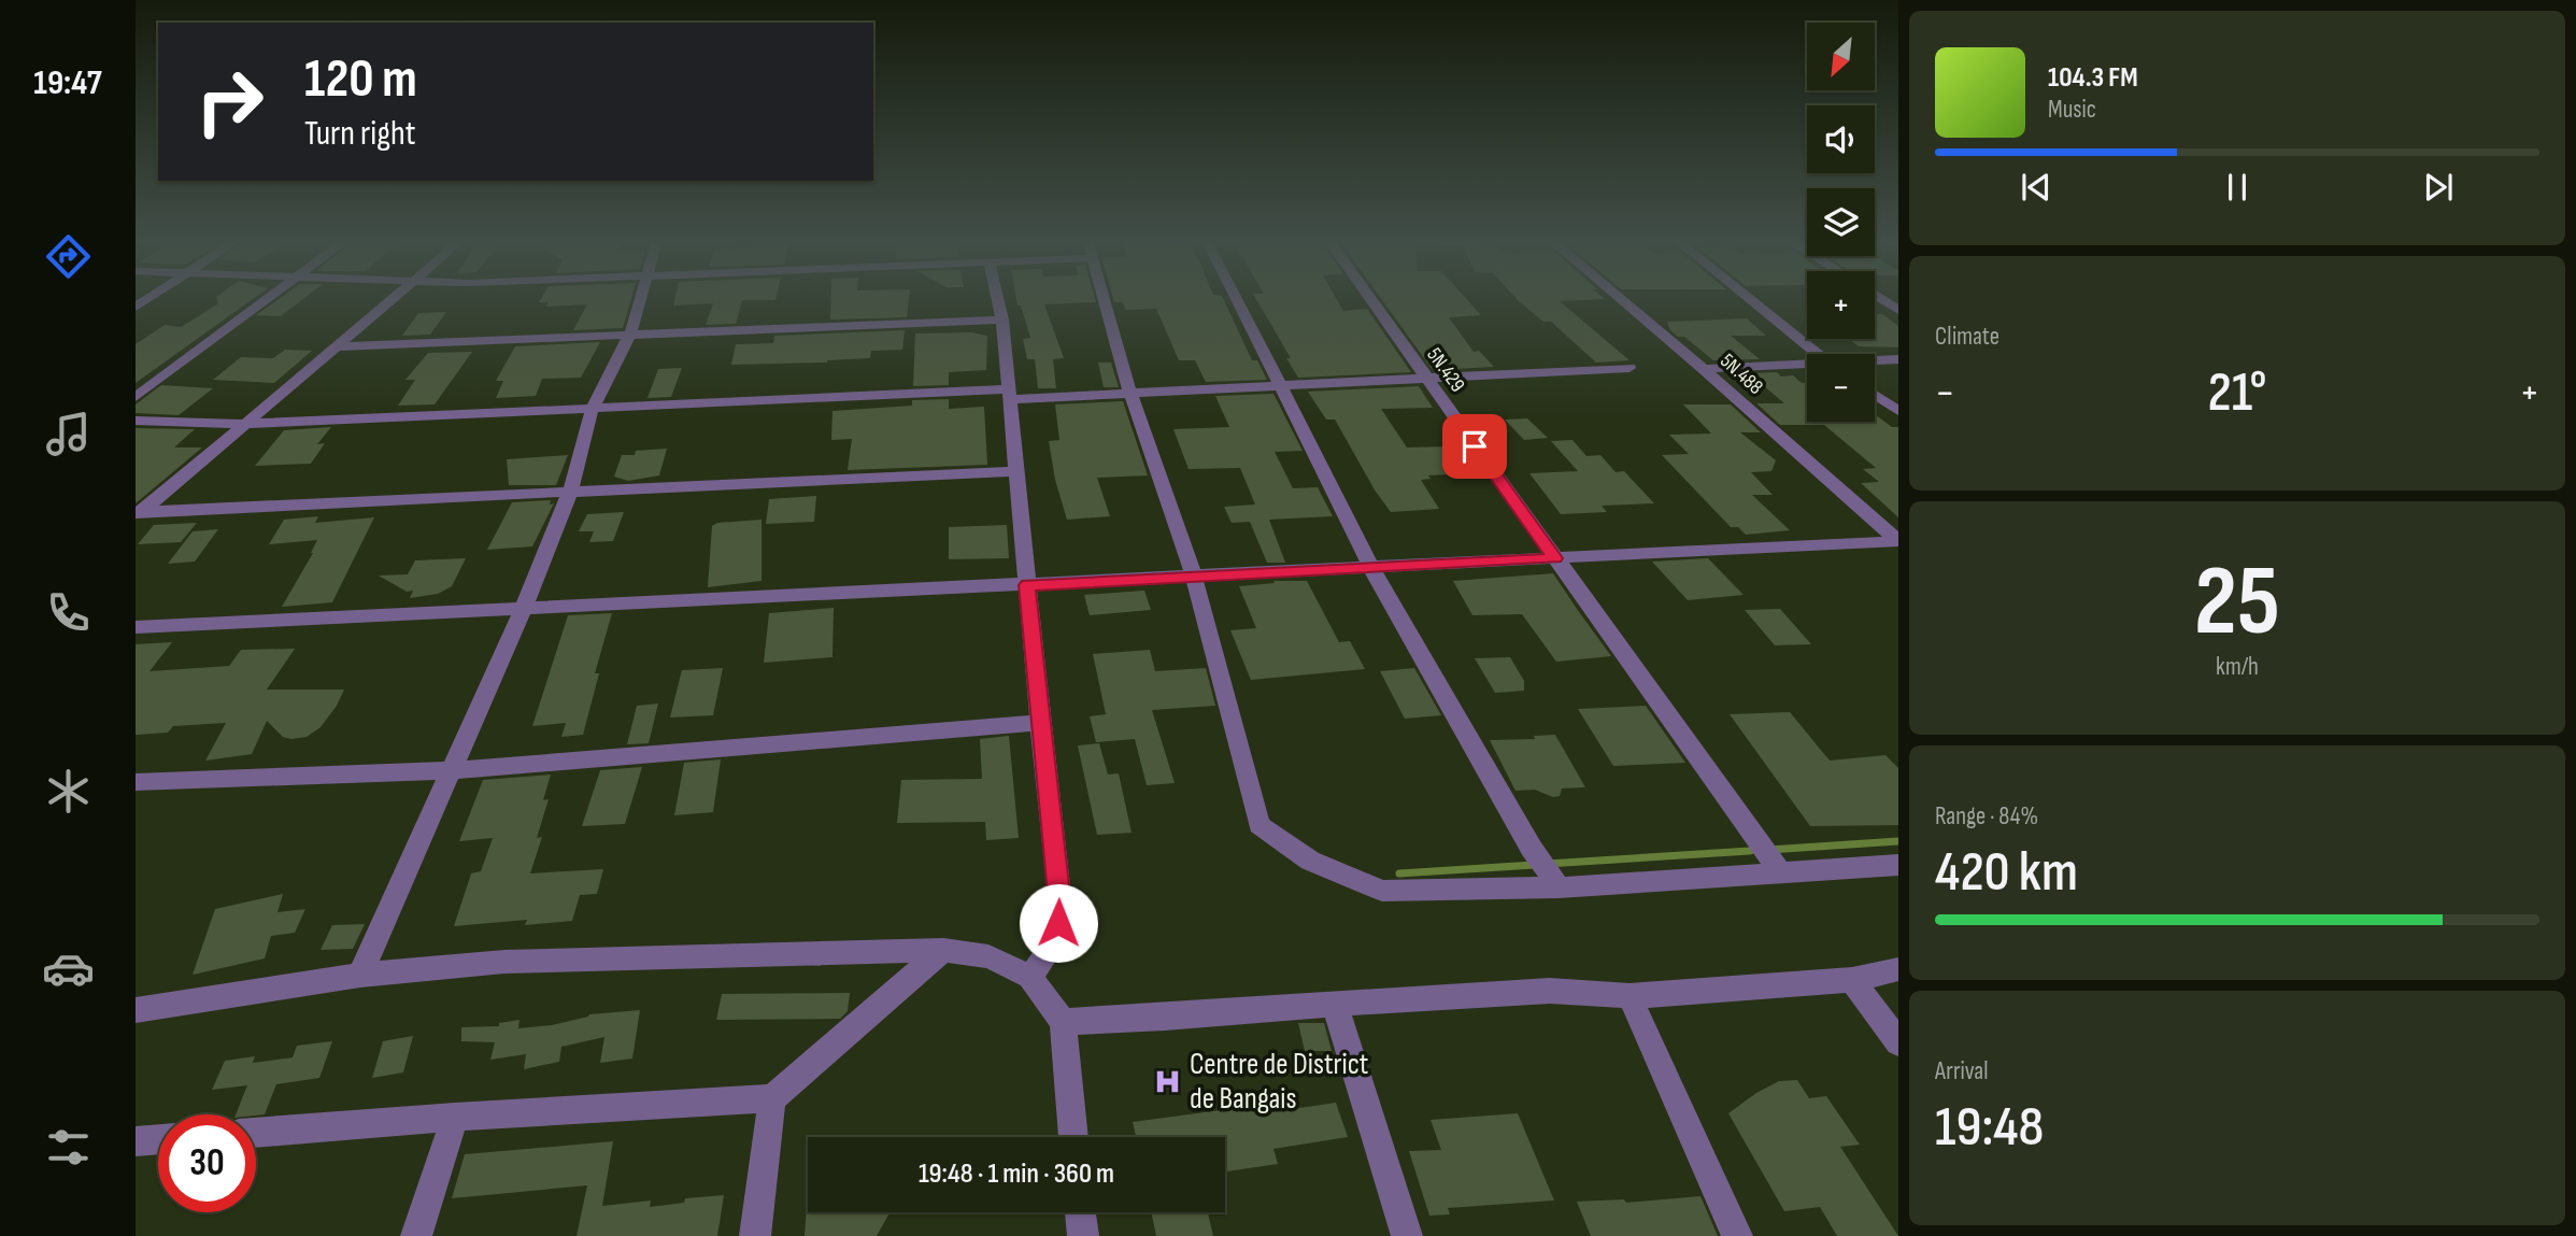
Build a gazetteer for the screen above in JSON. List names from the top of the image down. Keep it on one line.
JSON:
{"streets":{"street":["5N.429","5N.488"]},"places":{"hospital":["Centre de District de Bangais"]},"north":"bottom left","page":{"tabs":"19:47","map_buttons":["+","−"],"turn":["120 m","Turn right"],"song":["104.3 FM","Music"],"tile":["Climate",["25","km/h"],["Range · 84%","420 km"],["Arrival","19:48"]],"heat":["−","21°","+"],"limit":"30","trip":"19:48 · 1 min · 360 m"}}
